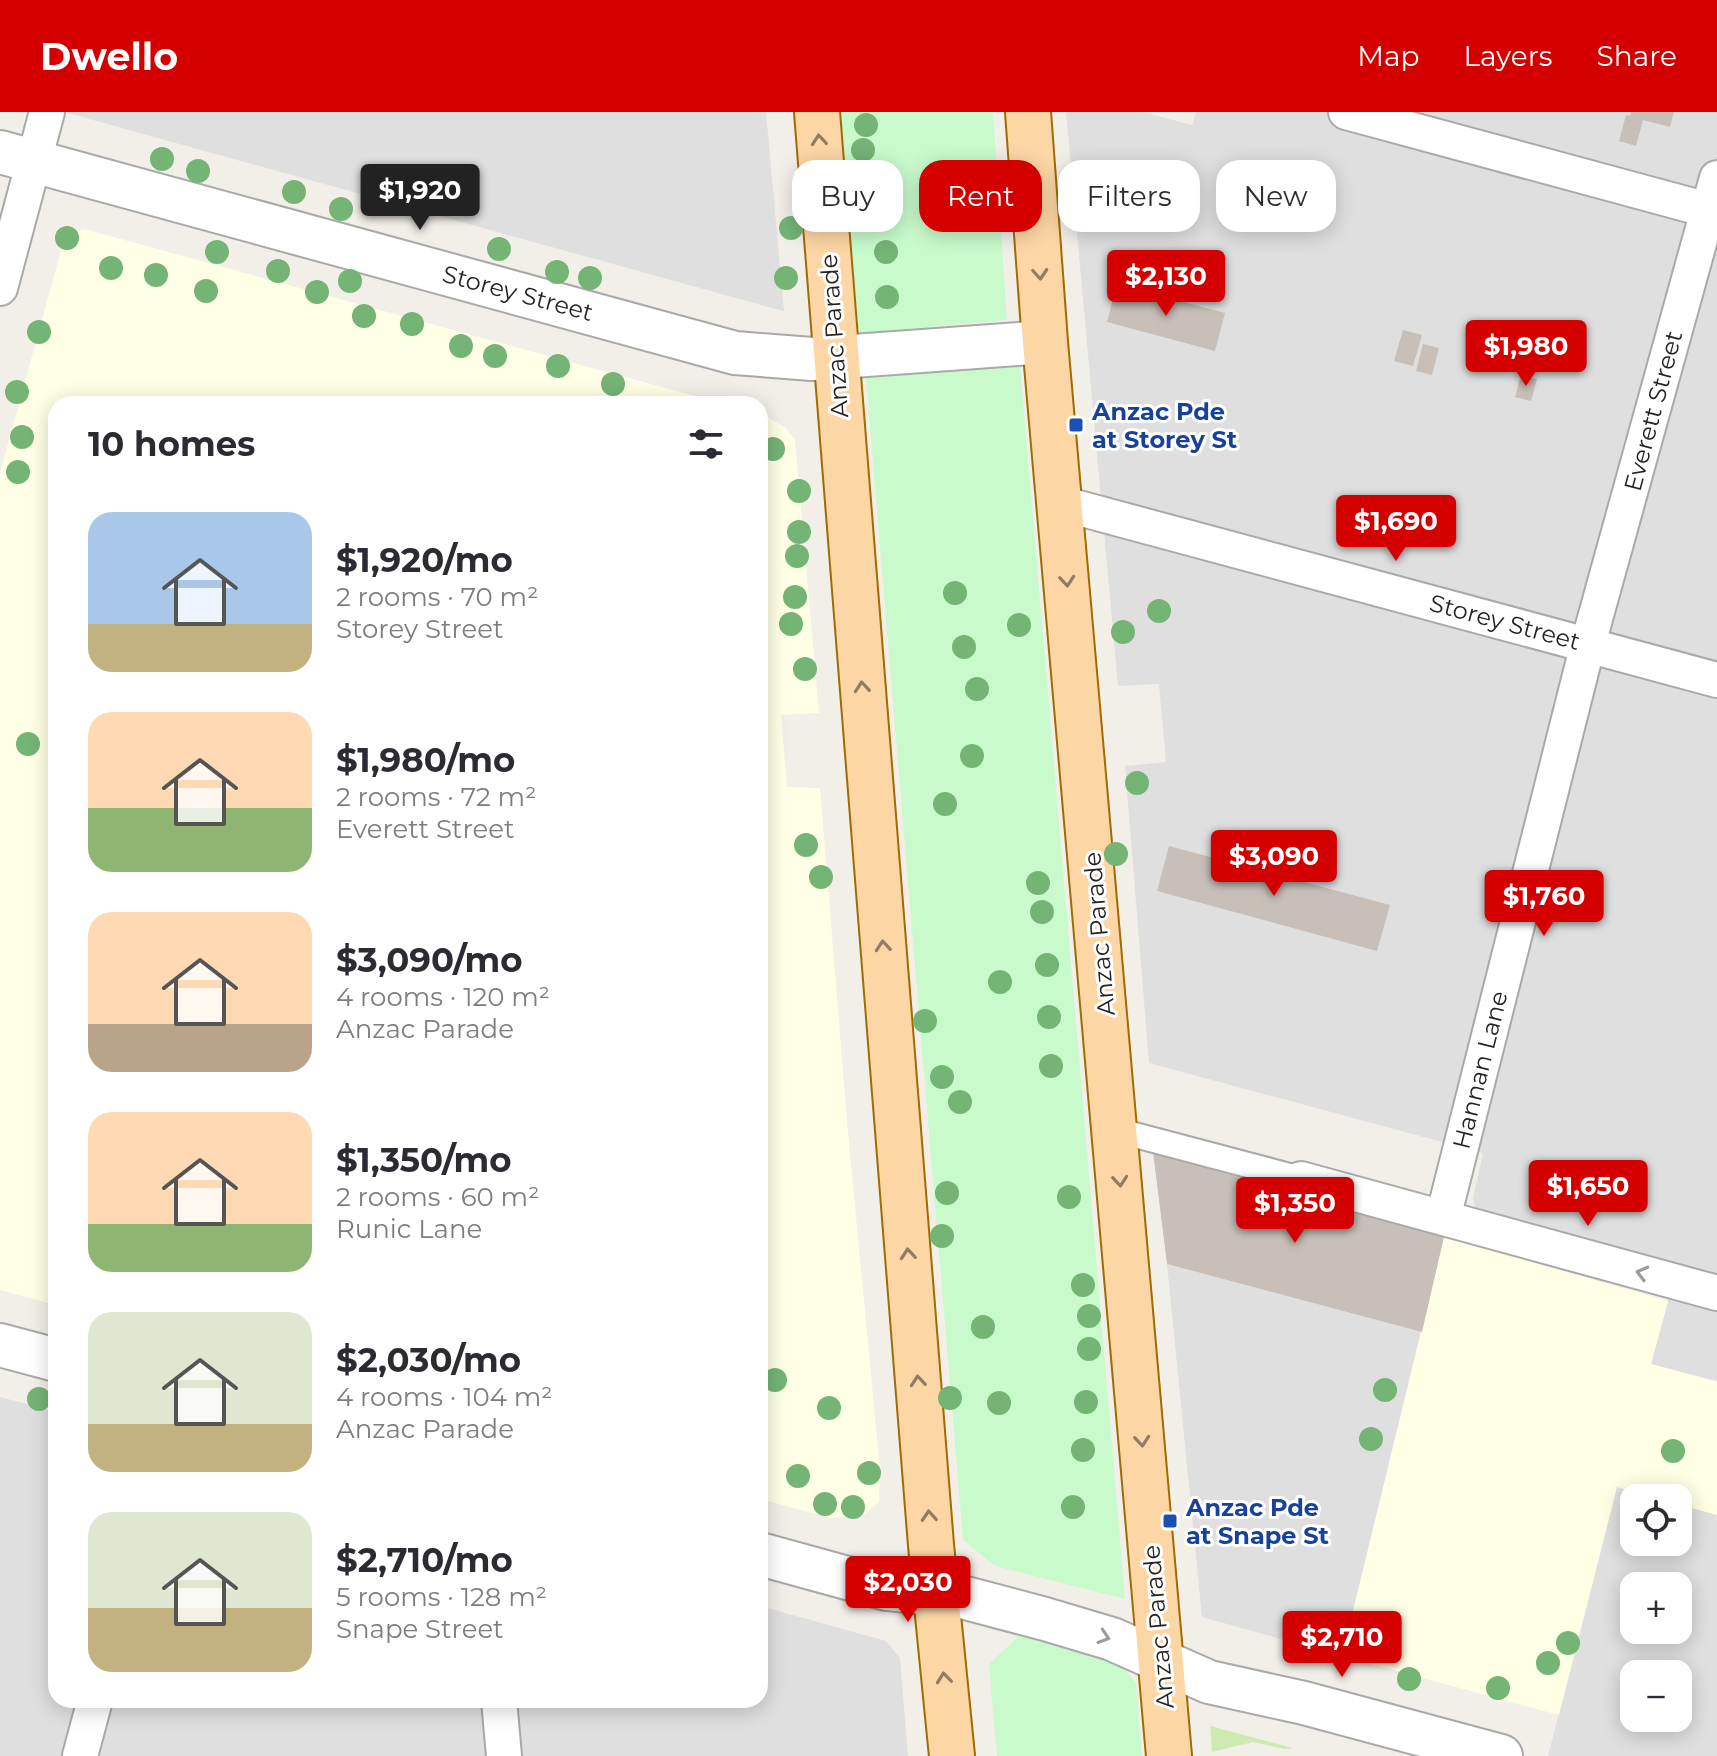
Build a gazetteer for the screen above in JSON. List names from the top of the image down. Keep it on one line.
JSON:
{"streets":{"main road":["Anzac Parade"],"street":["Storey Street","Everett Street","Hannan Lane"]},"crossings":[["Storey Street","Anzac Parade"],["Storey Street","Everett Street"],["Storey Street","Hannan Lane"],["Everett Street","Hannan Lane"]],"places":{"transit":["Anzac Pde at Storey St","Anzac Pde at Snape St"]},"page":{"header":"Dwello","nav":["Map","Layers","Share"],"chip":["Buy","Rent","Filters","New"],"price":["$1,920","$2,130","$1,980","$1,690","$3,090","$1,760","$1,650","$1,350","$2,030","$2,710"],"heading":"10 homes","list":[{"name":"$1,920/mo","note":"2 rooms · 70 m² · Storey Street"},{"name":"$1,980/mo","note":"2 rooms · 72 m² · Everett Street"},{"name":"$3,090/mo","note":"4 rooms · 120 m² · Anzac Parade"},{"name":"$1,350/mo","note":"2 rooms · 60 m² · Runic Lane"},{"name":"$2,030/mo","note":"4 rooms · 104 m² · Anzac Parade"},{"name":"$2,710/mo","note":"5 rooms · 128 m² · Snape Street"}],"map_buttons":["+","−"]}}
